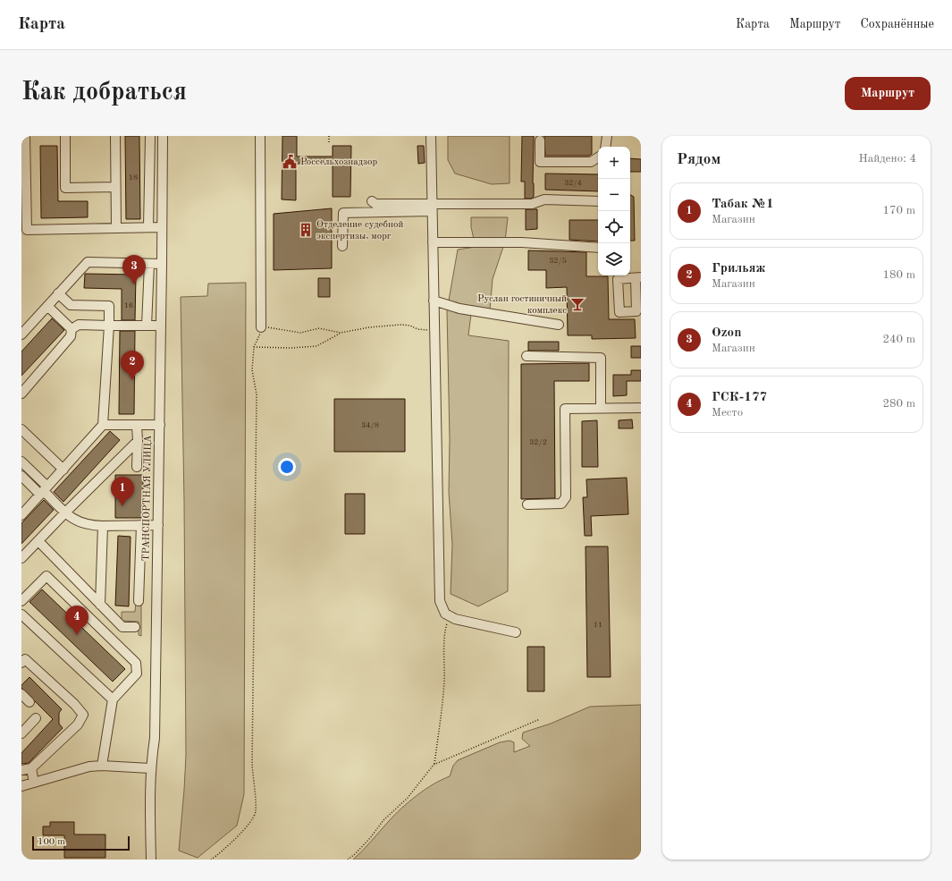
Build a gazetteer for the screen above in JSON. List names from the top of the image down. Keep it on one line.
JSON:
{"streets":{"street":["ТРАНСПОРТНАЯ УЛИЦА"]},"places":{"public building":["Россельхознадзор"],"building":["Отделение судебной экспертизы, морг"],"bar":["Руслан гостиничный комплекс"]},"house_numbers":["18","32/4","32/5","16","34/8","32/2","11"],"scale_bar":"100 m","page":{"header":"Карта","nav":["Карта","Маршрут","Сохранённые"],"buttons":"Маршрут","title":"Как добраться","heading":["Рядом","Найдено: 4"],"map_buttons":["+","−"],"list":[{"mark":"1","name":"Табак №1","note":"Магазин","value":"170 m"},{"mark":"2","name":"Грильяж","note":"Магазин","value":"180 m"},{"mark":"3","name":"Ozon","note":"Магазин","value":"240 m"},{"mark":"4","name":"ГСК-177","note":"Место","value":"280 m"}],"pins":["3","2","1","4"],"scale":"100 m"}}
